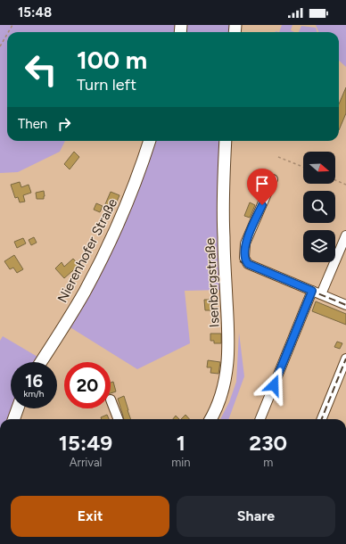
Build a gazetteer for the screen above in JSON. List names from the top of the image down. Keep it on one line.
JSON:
{"streets":{"main road":["Nierenhofer Straße","Isenbergstraße"]},"north":"right","page":{"status":"15:48","turn":["100 m","Turn left"],"then":"Then","speed":"16 km/h","limit":"20","eta":["15:49","Arrival","1","min","230","m"],"buttons":["Exit","Share"]}}
